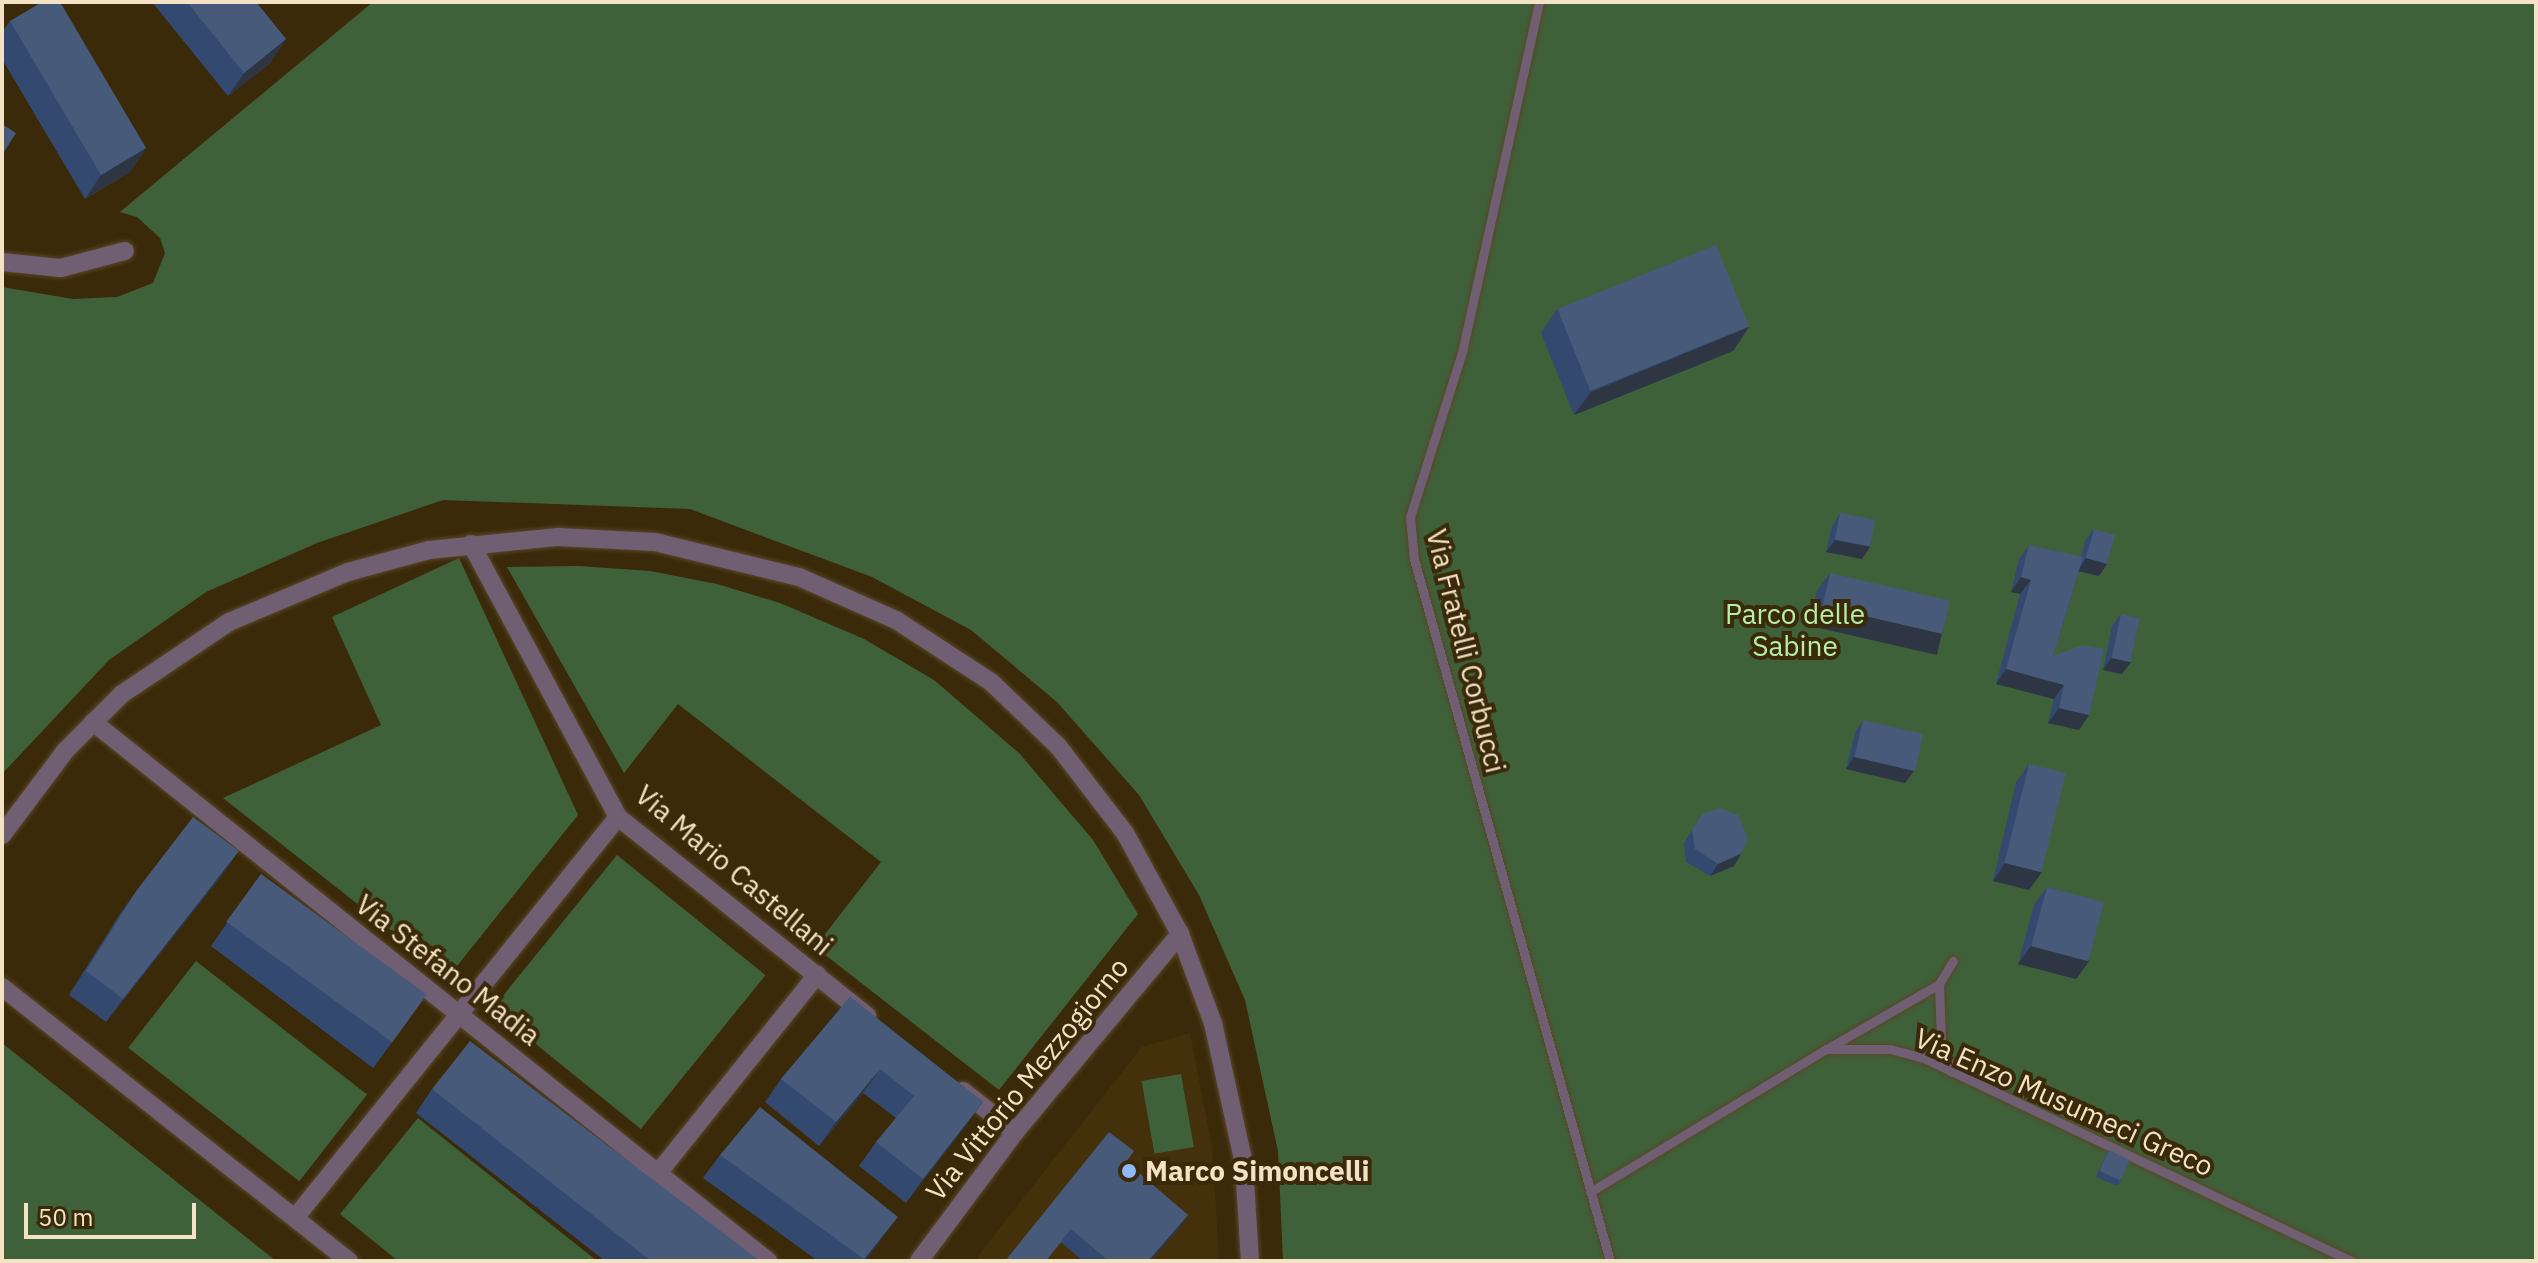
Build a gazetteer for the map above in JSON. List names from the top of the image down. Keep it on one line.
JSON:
{"streets":{"street":["Via Mario Castellani","Via Stefano Madia","Via Vittorio Mezzogiorno"],"lane":["Via Fratelli Corbucci","Via Enzo Musumeci Greco"]},"parks":["Parco delle Sabine"],"places":["Marco Simoncelli"],"scale_bar":"50 m"}
